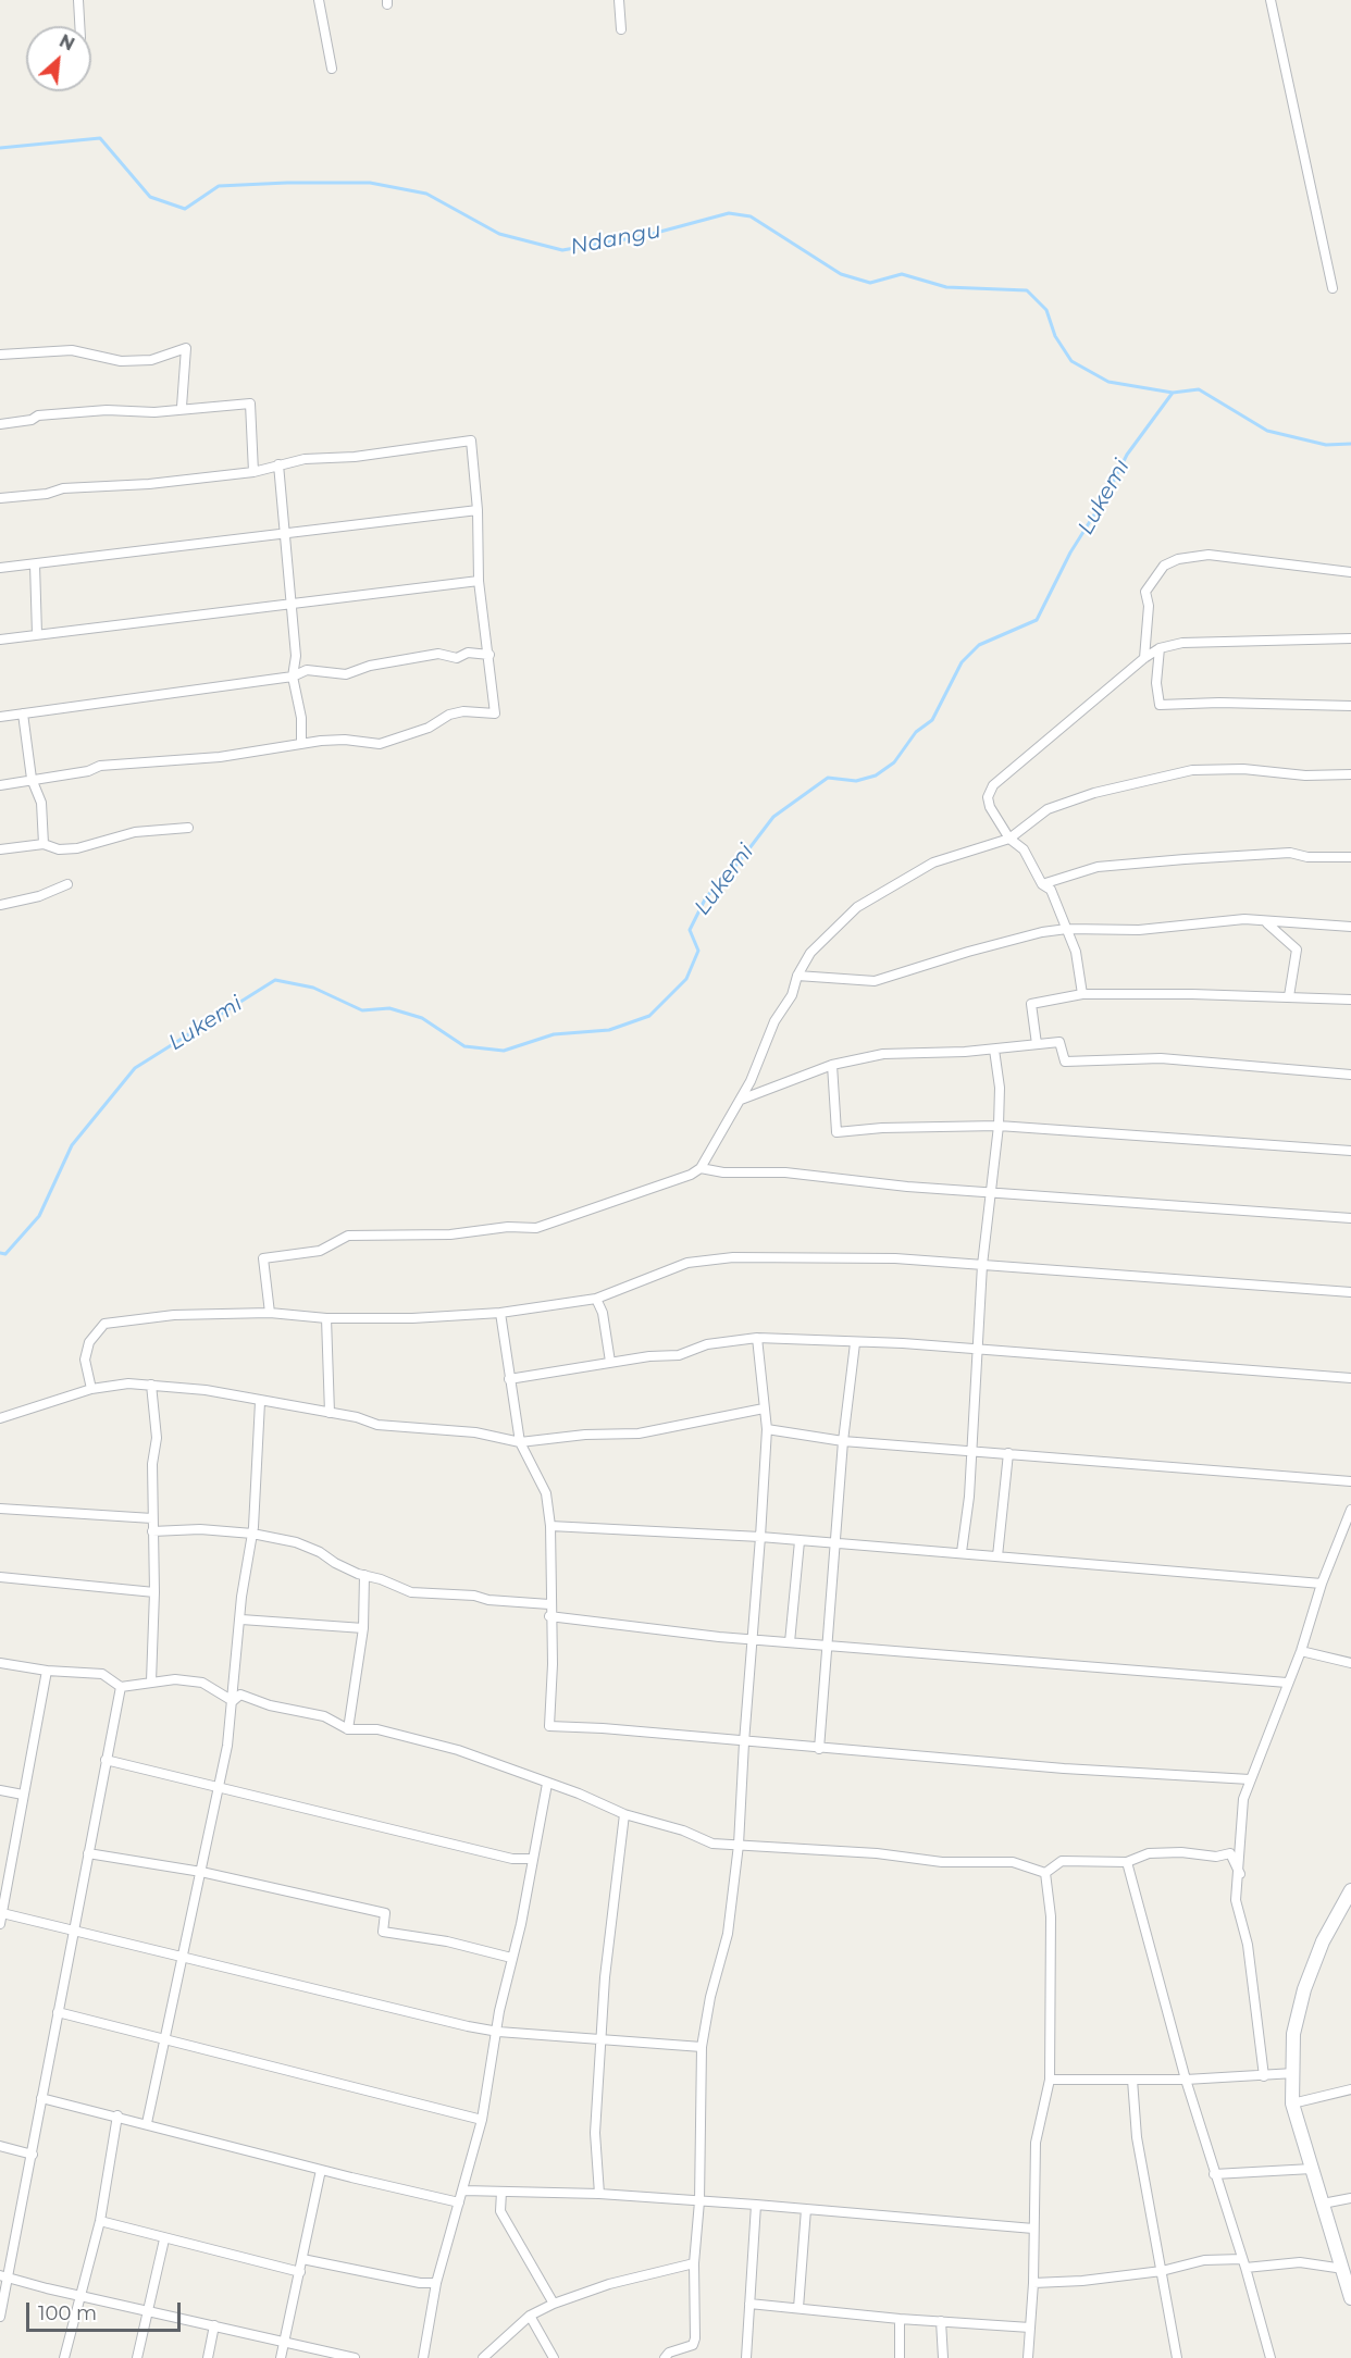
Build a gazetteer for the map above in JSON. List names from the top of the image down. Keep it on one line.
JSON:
{"water":["Ndangu","Lukemi"],"scale_bar":"100 m","north":"top right"}
